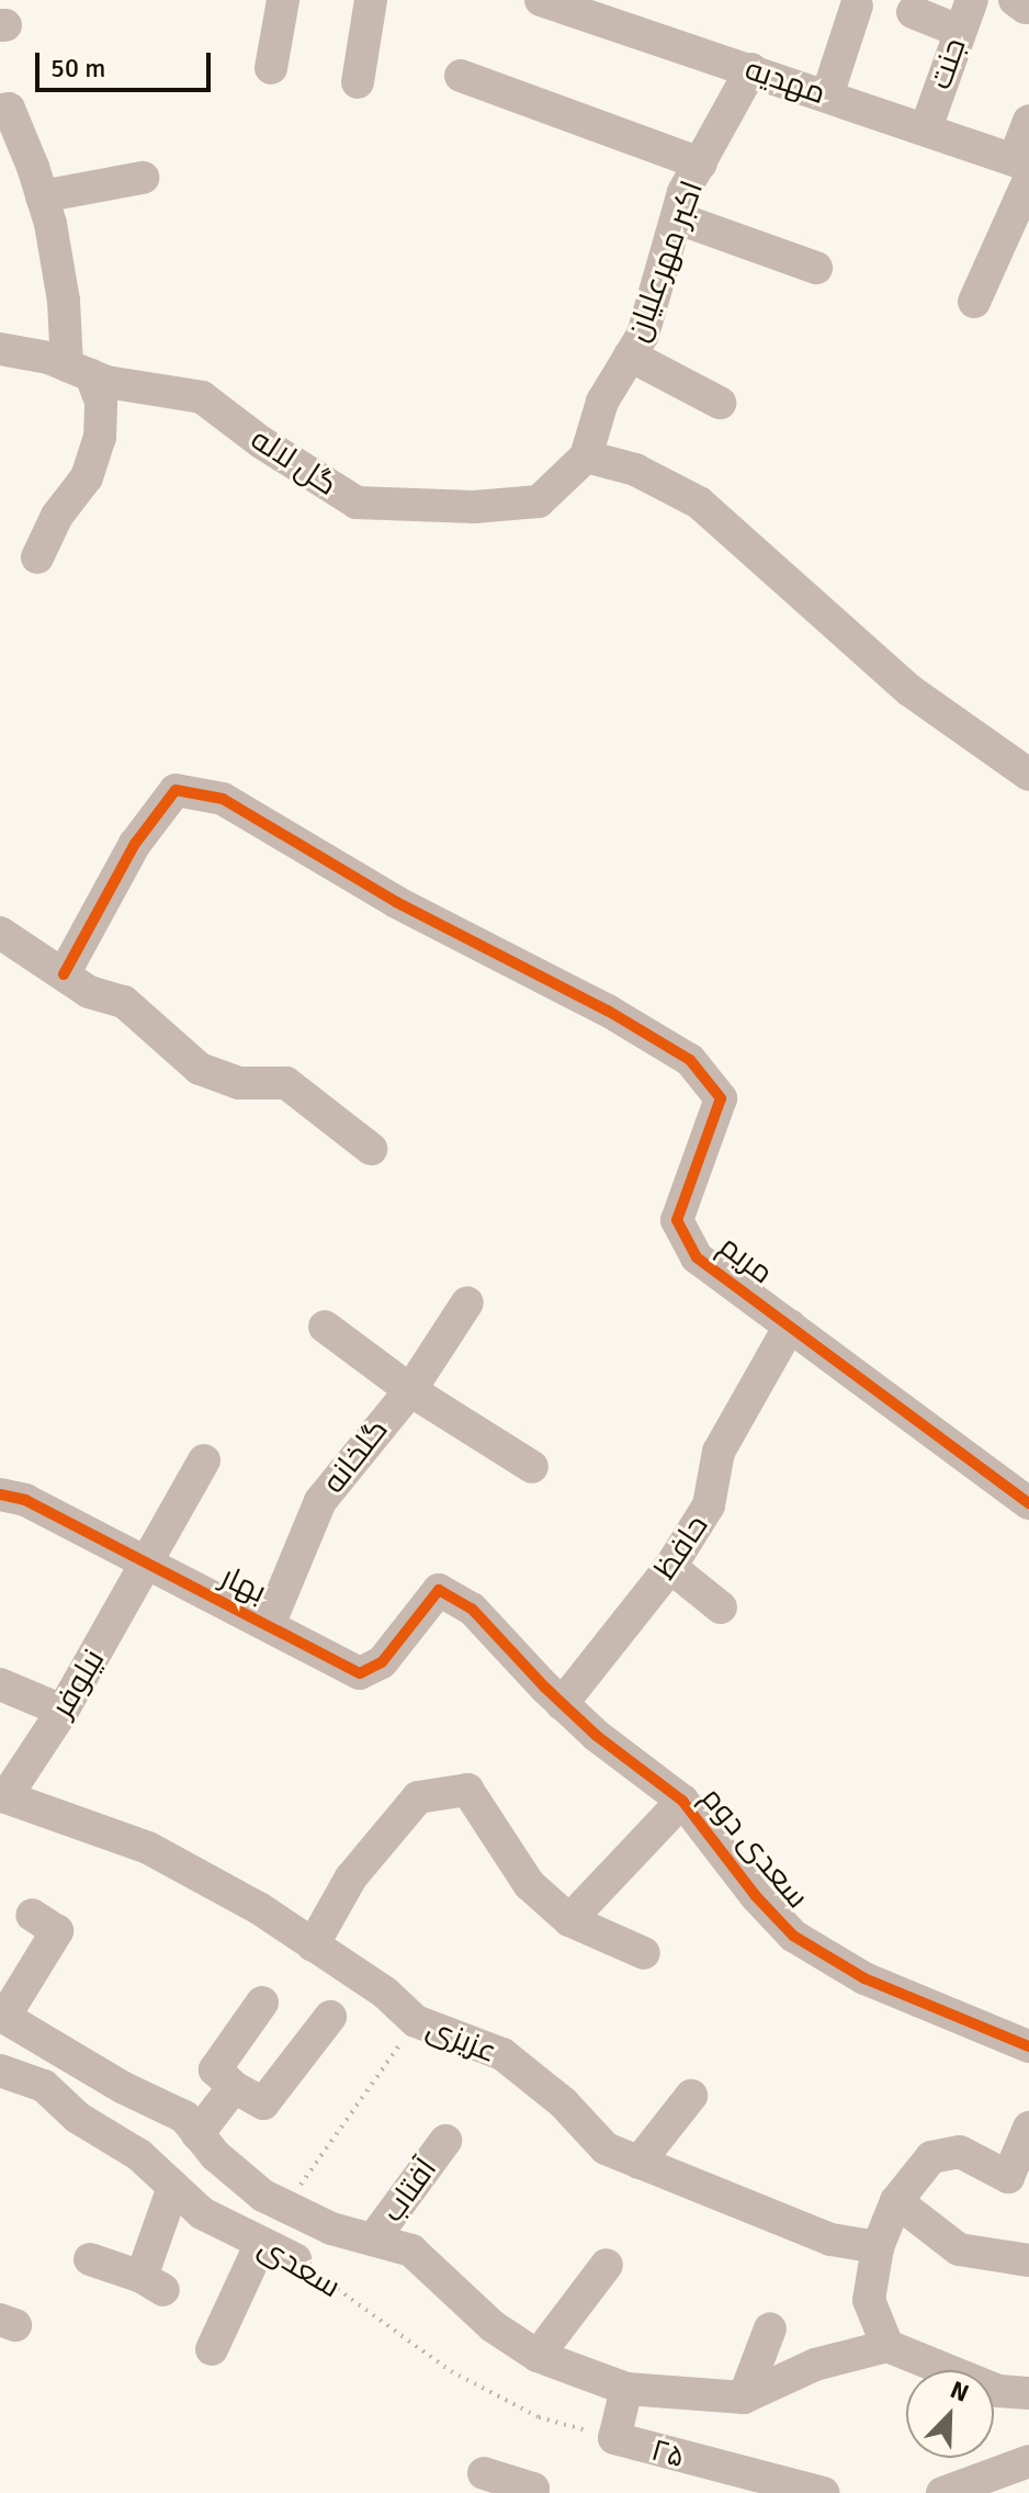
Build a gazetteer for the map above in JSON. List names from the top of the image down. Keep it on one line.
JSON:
{"streets":{"street":["جنت","مهدیه","اکبر مهرعلیان","گل لاله","مریم","گلخانه","حافظ","بهار","نیلوفر","سعدی دوم","عزیزی","آفتاب","سعدی","۲۵"]},"crossings":[["جنت","مهدیه"],["مهدیه","اکبر مهرعلیان"],["اکبر مهرعلیان","گل لاله"],["مریم","حافظ"],["گلخانه","بهار"],["حافظ","سعدی دوم"],["بهار","نیلوفر"],["بهار","سعدی دوم"],["نیلوفر","عزیزی"],["سعدی","۲۵"]],"scale_bar":"50 m","north":"top right"}
